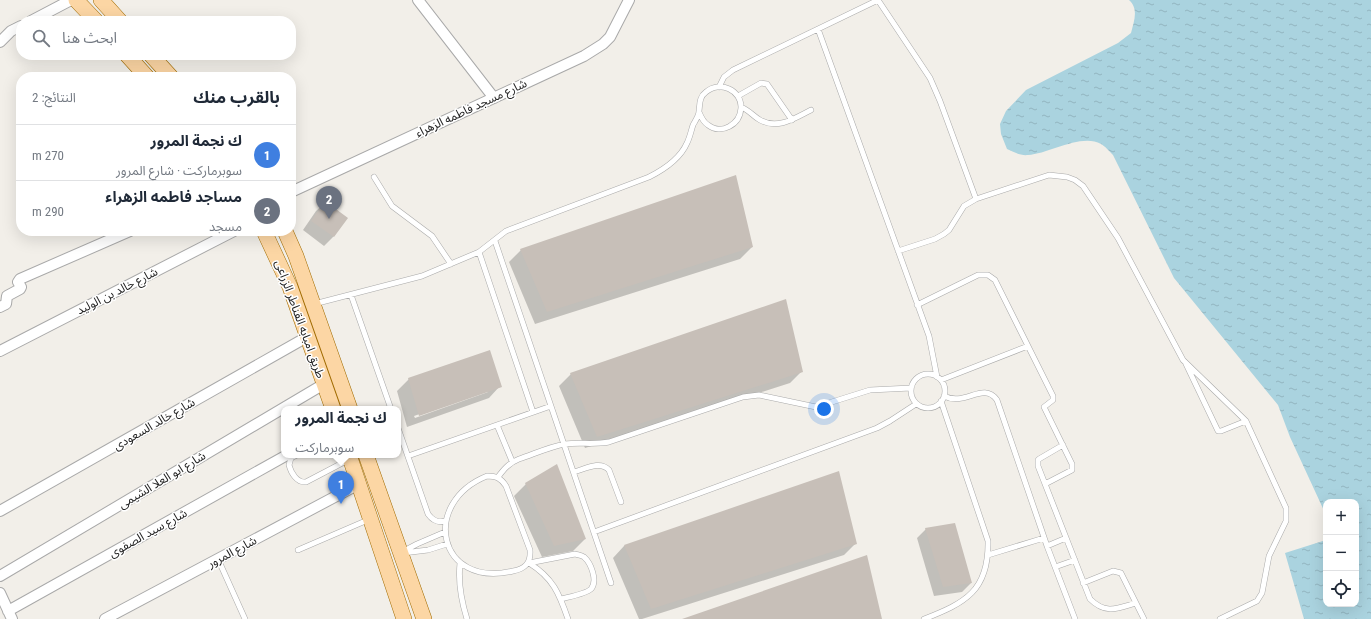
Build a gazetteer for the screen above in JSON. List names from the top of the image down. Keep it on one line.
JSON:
{"streets":{"main road":["طريق امبابه القناطر الزراعى"],"street":["شارع مسجد فاطمه الزهراء","شارع خالد بن الوليد","شارع خالد السعودى","شارع ابو العلا الشيمى","شارع سيد الصفوى","شارع المرور"]},"crossings":[["طريق امبابه القناطر الزراعى","شارع خالد السعودى"],["طريق امبابه القناطر الزراعى","شارع ابو العلا الشيمى"]],"page":{"search":"ابحث هنا","heading":["بالقرب منك","النتائج: 2"],"list":[{"mark":"1","name":"ك نجمة المرور","note":"سوبرماركت · شارع المرور","value":"270 m"},{"mark":"2","name":"مساجد فاطمه الزهراء","note":"مسجد","value":"290 m"}],"pins":["2","1"],"popup":["ك نجمة المرور","سوبرماركت"],"map_buttons":["+","−"]}}
